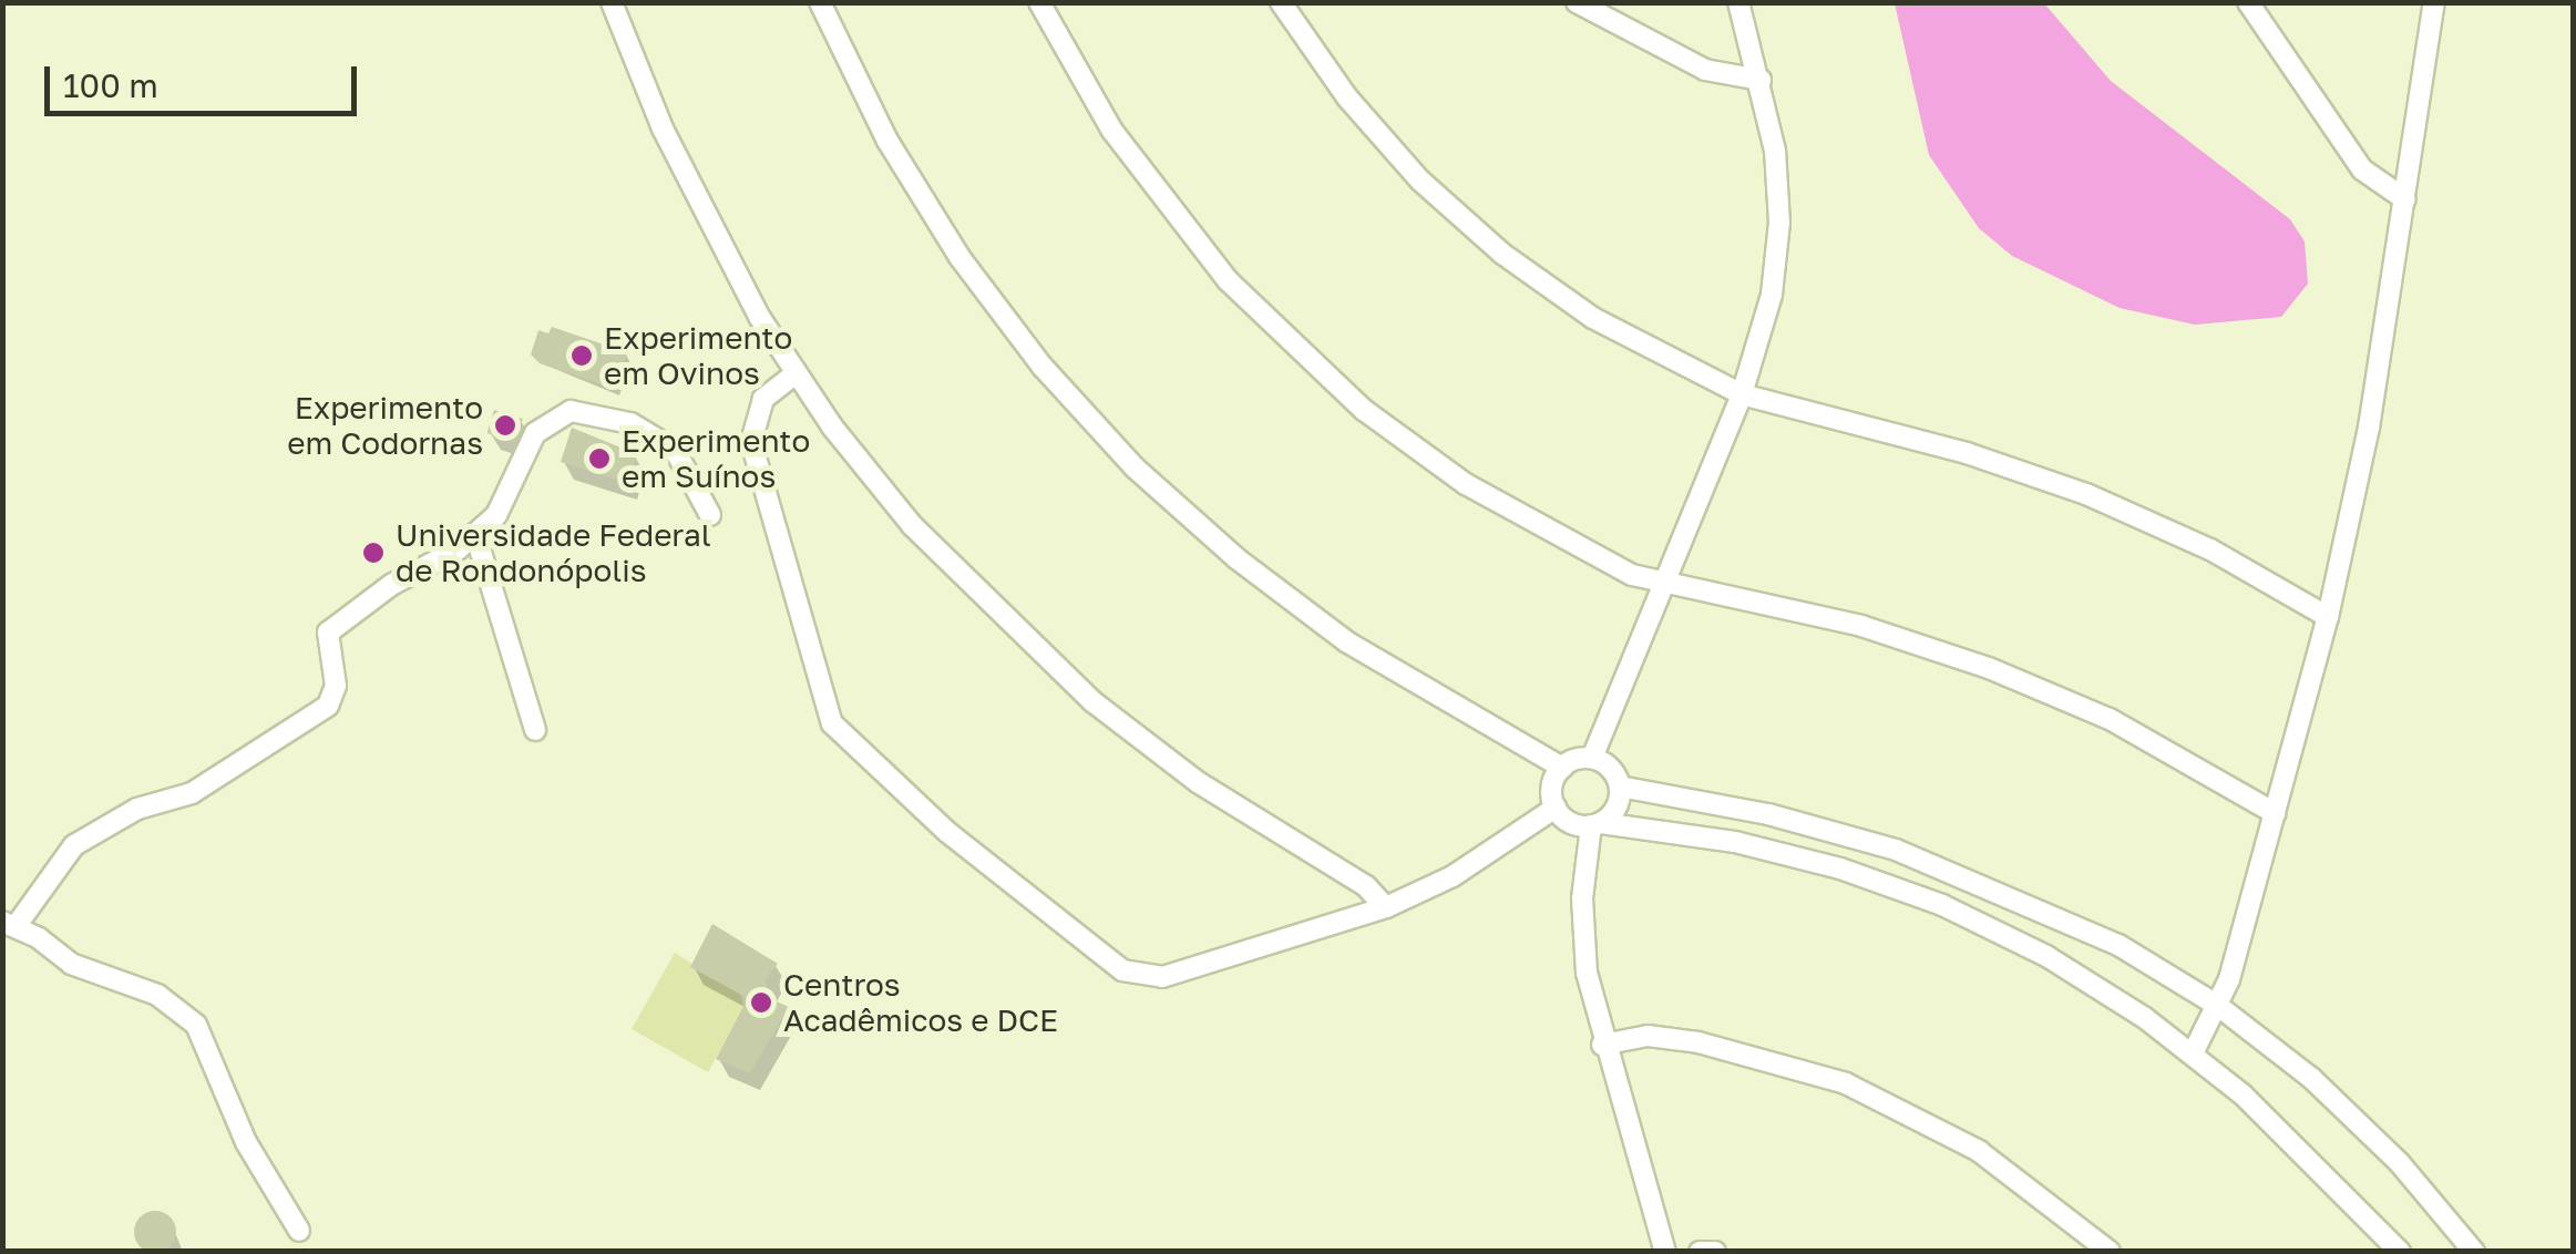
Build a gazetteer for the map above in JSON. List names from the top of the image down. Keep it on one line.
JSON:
{"places":["Experimento em Ovinos","Experimento em Codornas","Experimento em Suínos","Universidade Federal de Rondonópolis","Centros Acadêmicos e DCE"],"scale_bar":"100 m"}
